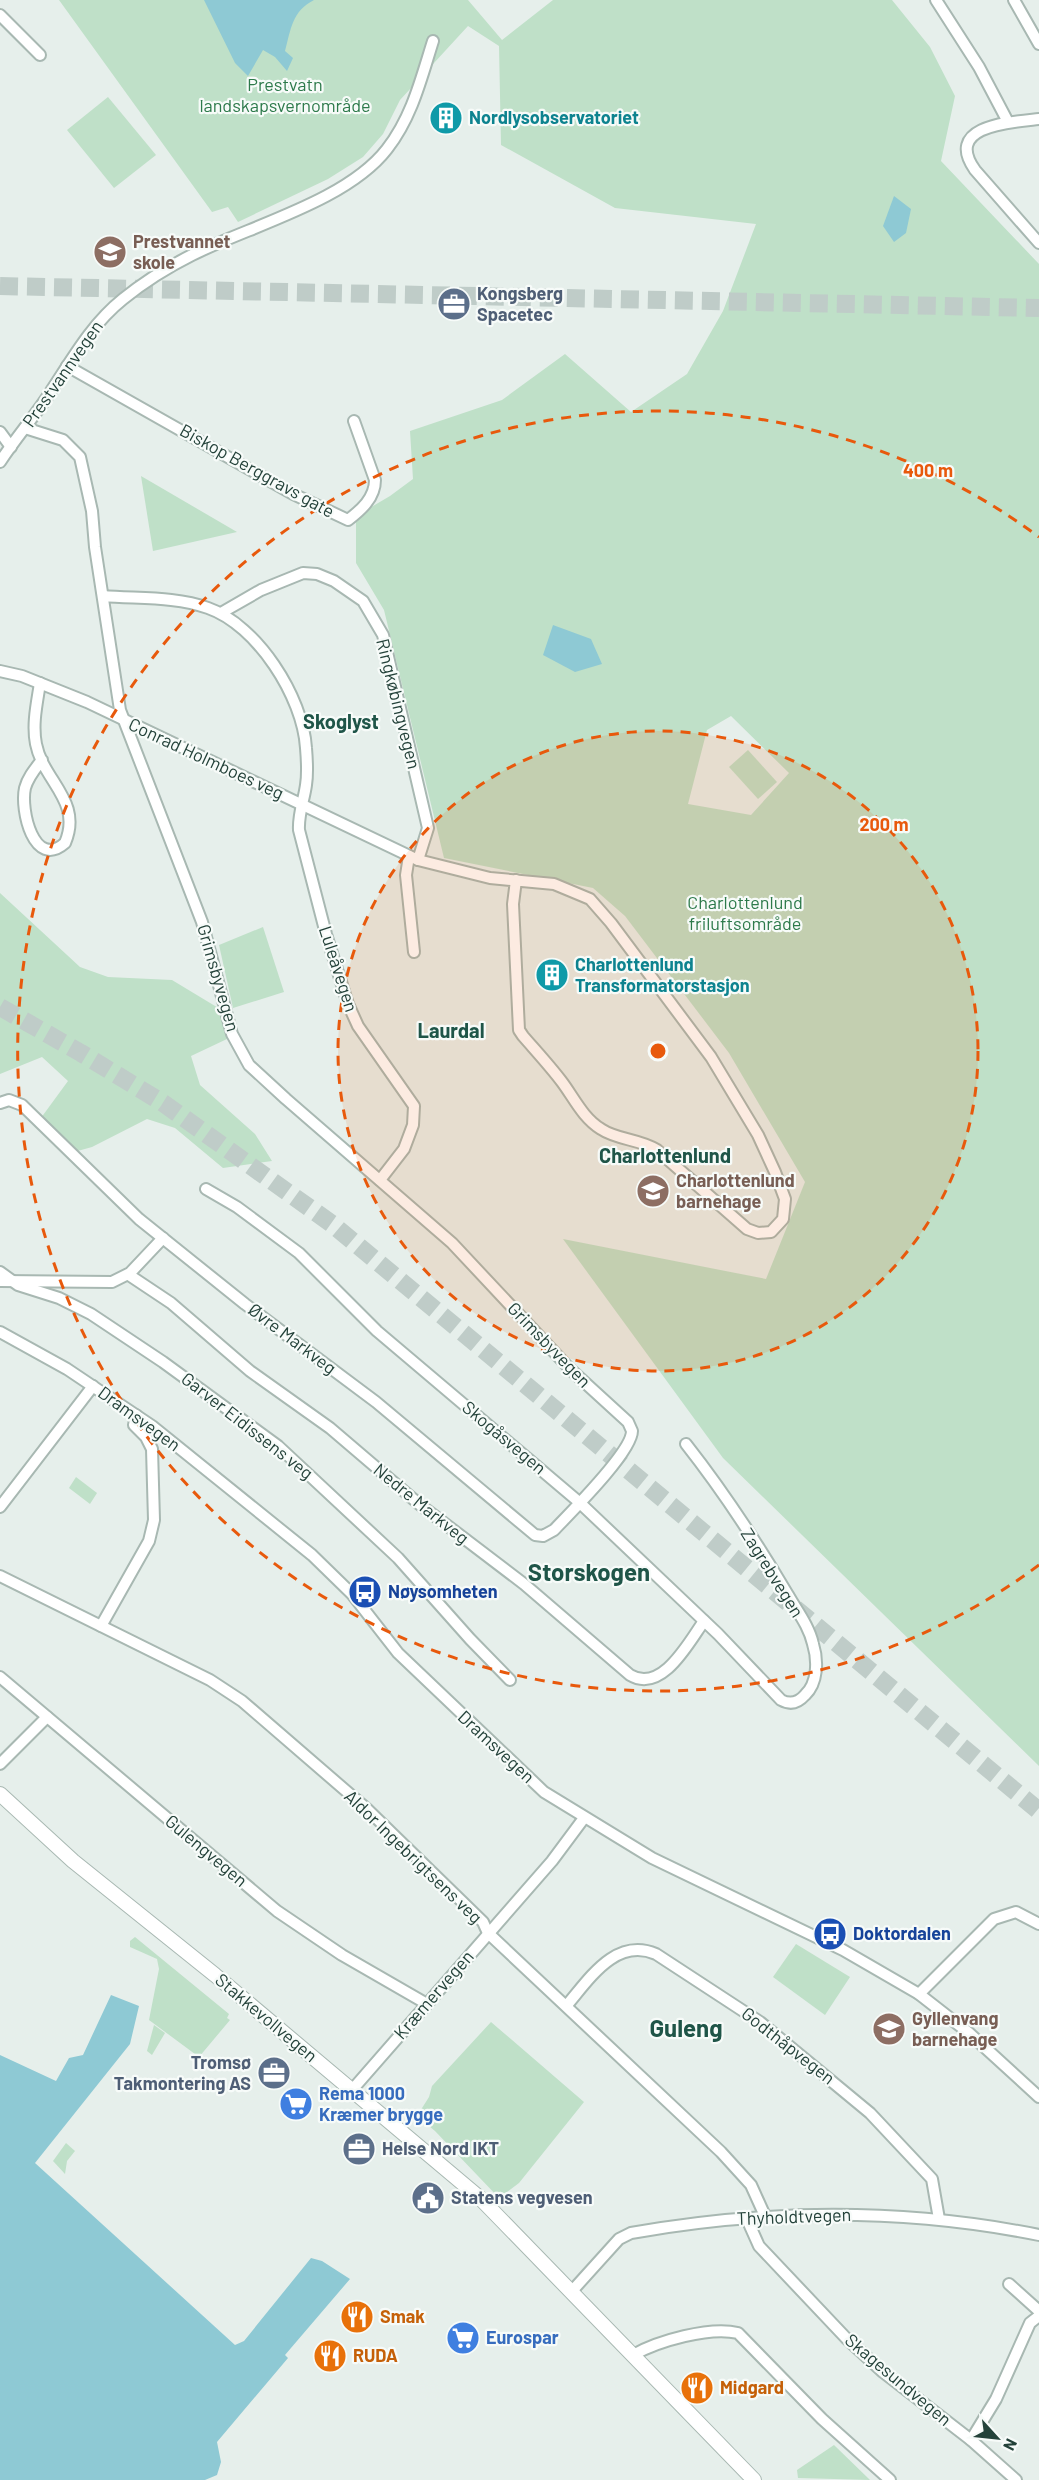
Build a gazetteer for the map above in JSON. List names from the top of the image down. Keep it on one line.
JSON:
{"streets":{"street":["Prestvannvegen","Biskop Berggravs gate","Ringkøbingvegen","Conrad Holmboes veg","Luleåvegen","Grimsbyvegen","Øvre Markveg","Dramsvegen","Garver Eidissens veg","Skogåsvegen","Nedre Markveg","Zagrebvegen","Gulengvegen","Aldor Ingebrigtsens veg","Kræmervegen","Stakkevollvegen","Godthåpvegen","Thyholdtvegen","Skagesundvegen"]},"crossings":[["Prestvannvegen","Biskop Berggravs gate"],["Prestvannvegen","Grimsbyvegen"],["Ringkøbingvegen","Conrad Holmboes veg"],["Ringkøbingvegen","Luleåvegen"],["Conrad Holmboes veg","Luleåvegen"],["Conrad Holmboes veg","Grimsbyvegen"],["Luleåvegen","Grimsbyvegen"],["Grimsbyvegen","Øvre Markveg"],["Grimsbyvegen","Skogåsvegen"],["Øvre Markveg","Skogåsvegen"],["Dramsvegen","Kræmervegen"],["Skogåsvegen","Nedre Markveg"],["Skogåsvegen","Zagrebvegen"],["Gulengvegen","Kræmervegen"],["Aldor Ingebrigtsens veg","Kræmervegen"],["Aldor Ingebrigtsens veg","Godthåpvegen"],["Aldor Ingebrigtsens veg","Thyholdtvegen"],["Kræmervegen","Stakkevollvegen"],["Stakkevollvegen","Thyholdtvegen"],["Godthåpvegen","Thyholdtvegen"],["Thyholdtvegen","Skagesundvegen"]],"districts":["Skoglyst","Laurdal","Charlottenlund","Storskogen","Guleng"],"parks":["Prestvatn landskapsvernområde","Charlottenlund friluftsområde"],"places":{"building":["Nordlysobservatoriet","Charlottenlund Transformatorstasjon"],"school or university":["Prestvannet skole","Charlottenlund barnehage","Gyllenvang barnehage"],"office":["Kongsberg Spacetec","Tromsø Takmontering AS","Helse Nord IKT"],"bus stop":["Nøysomheten","Doktordalen"],"supermarket":["Rema 1000 Kræmer brygge","Eurospar"],"public building":["Statens vegvesen"],"restaurant":["Smak","RUDA","Midgard"]},"north":"bottom right","rings":["400 m","200 m"]}
